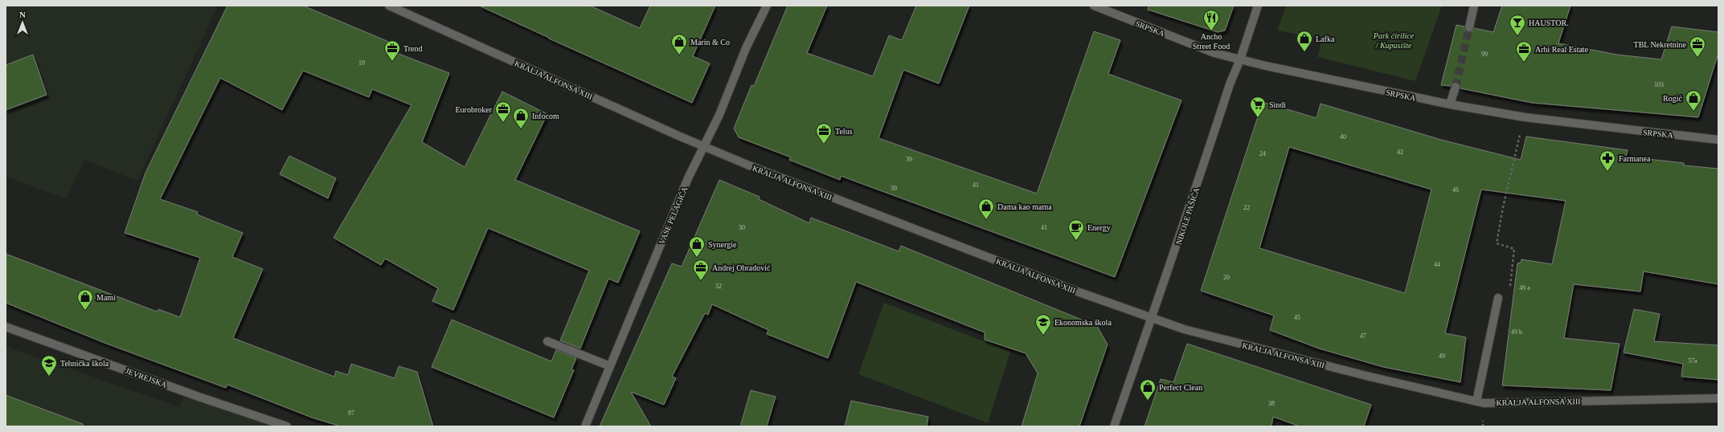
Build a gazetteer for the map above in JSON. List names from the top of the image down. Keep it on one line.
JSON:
{"streets":{"street":["SRPSKA","KRALJA ALFONSA XIII","VASE PELAGIĆA","NIKOLE PAŠIĆA","JEVREJSKA"]},"crossings":[["SRPSKA","NIKOLE PAŠIĆA"],["KRALJA ALFONSA XIII","VASE PELAGIĆA"],["KRALJA ALFONSA XIII","NIKOLE PAŠIĆA"]],"parks":["Park ćirilice / Kupusište"],"places":{"restaurant":["Ancho Street Food"],"bar":["HAUSTOR."],"shop":["Lafka","Marin & Co","Rogić","Infocom","Dama kao mama","Synergie","Mami","Perfect Clean"],"office":["TBL Nekretnine","Trend","Arhi Real Estate","Eurobroker","Telus","Andrej Obradović"],"supermarket":["Sindi"],"pharmacy":["Farmanea"],"cafe":["Energy"],"school or university":["Ekonomska škola","Tehnička škola"]},"house_numbers":["99","18","103","40","42","24","39","41","39","46","22","30","41","44","20","32","49 a","45","49 b","47","49","57a","38","87"],"north":"top"}
